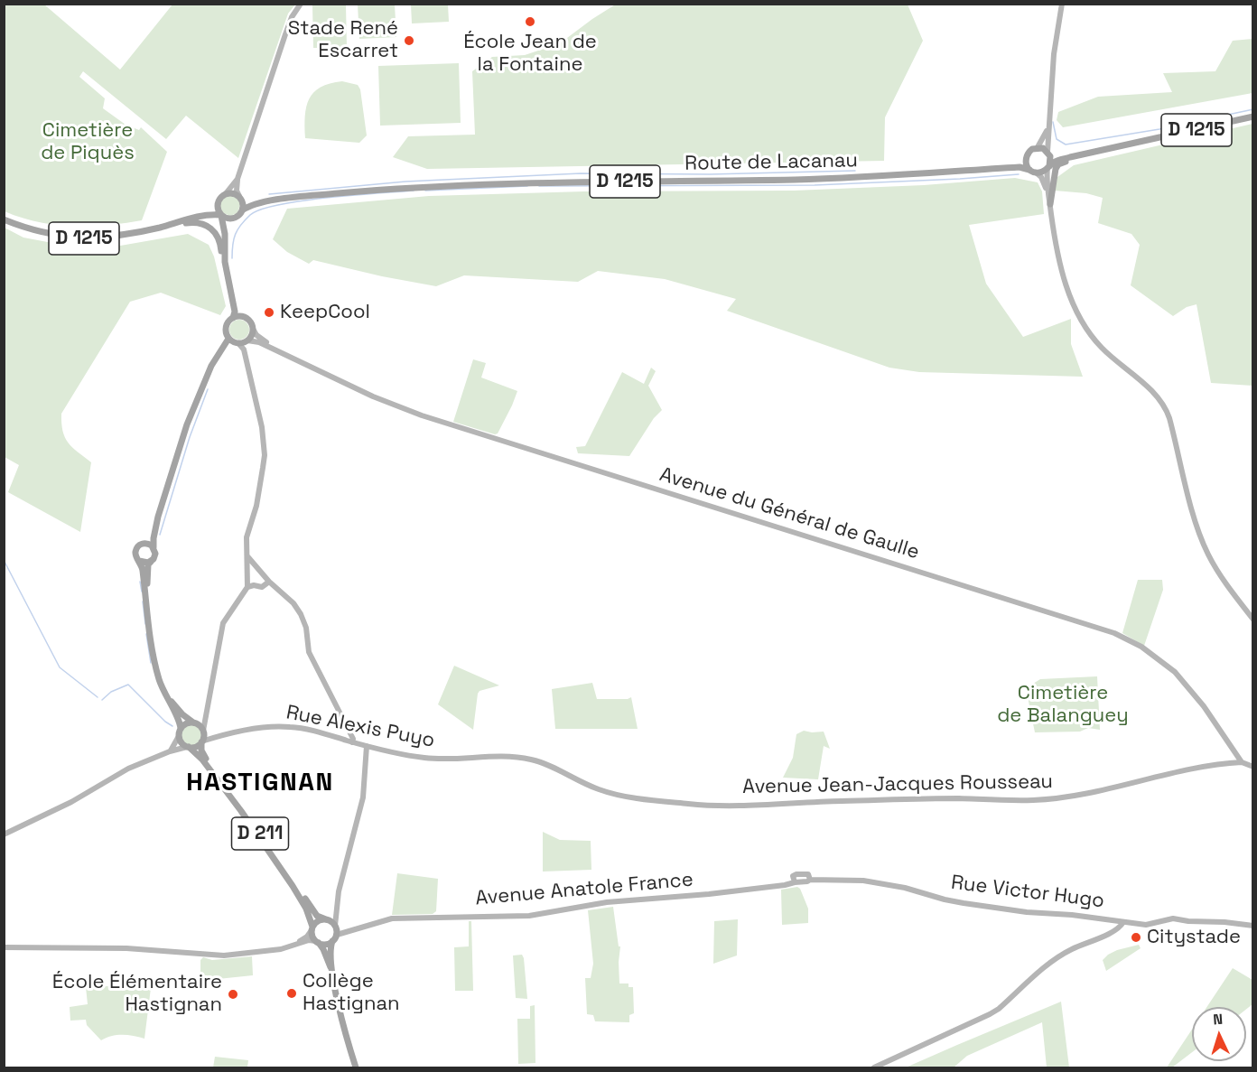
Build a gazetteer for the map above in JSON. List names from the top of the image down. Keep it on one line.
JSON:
{"streets":{"main road":["D 1215","Route de Lacanau","D 211"],"street":["Avenue du Général de Gaulle","Rue Alexis Puyo","Avenue Jean-Jacques Rousseau","Avenue Anatole France","Rue Victor Hugo"]},"crossings":[["D 1215","Route de Lacanau"],["Avenue du Général de Gaulle","Avenue Jean-Jacques Rousseau"],["Rue Alexis Puyo","Avenue Jean-Jacques Rousseau"],["Rue Alexis Puyo","D 211"],["D 211","Avenue Anatole France"],["Avenue Anatole France","Rue Victor Hugo"]],"districts":["HASTIGNAN"],"parks":["Cimetière de Piquès","Cimetière de Balanguey"],"places":["École Jean de la Fontaine","Stade René Escarret","KeepCool","Citystade","Collège Hastignan","École Élémentaire Hastignan"],"north":"top"}
